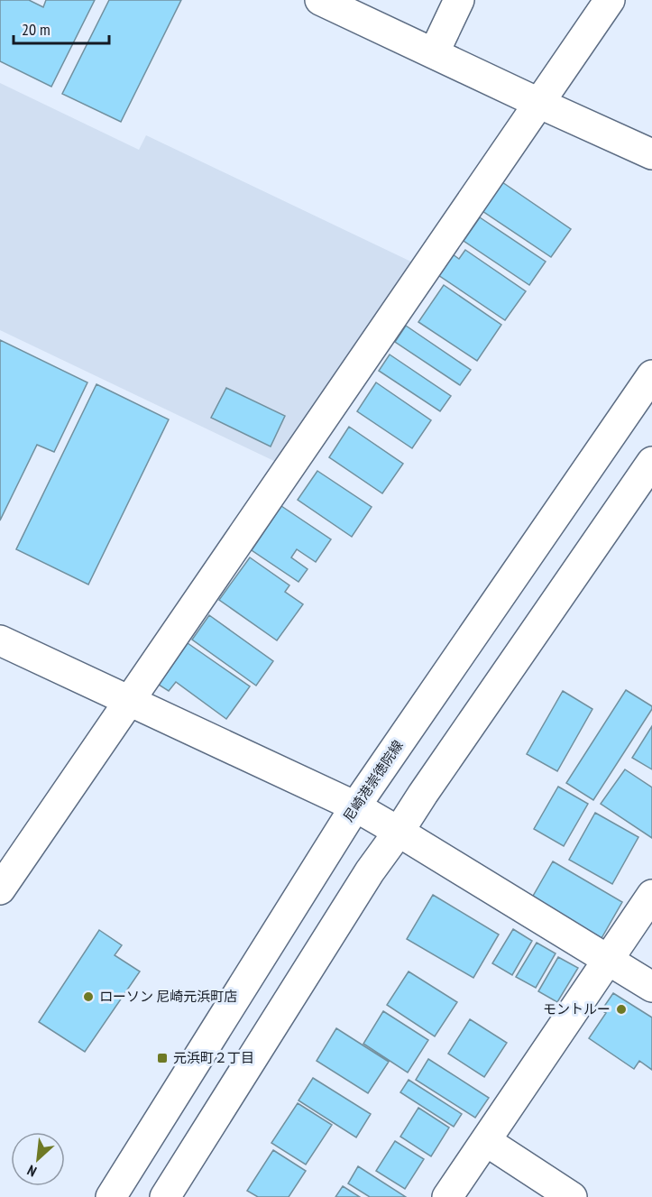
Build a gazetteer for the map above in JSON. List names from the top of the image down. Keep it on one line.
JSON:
{"streets":{"street":["尼崎港崇徳院線"]},"places":{"other":["ローソン 尼崎元浜町店","モントルー"],"transit":["元浜町２丁目"]},"scale_bar":"20 m","north":"bottom left"}
